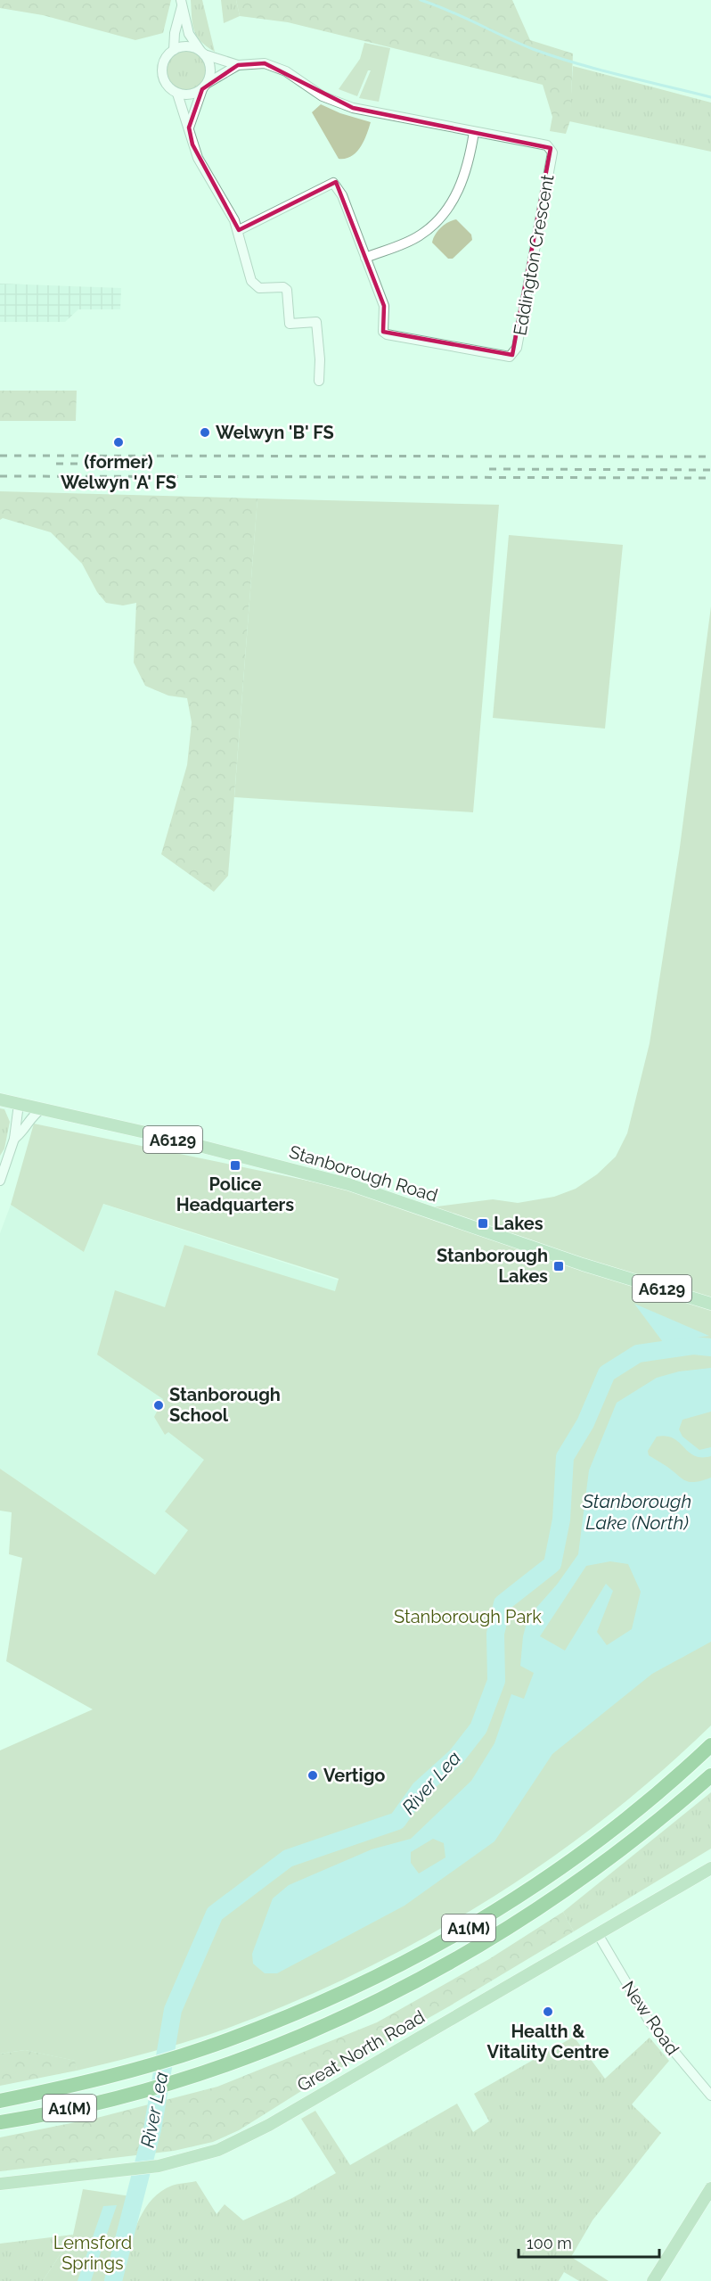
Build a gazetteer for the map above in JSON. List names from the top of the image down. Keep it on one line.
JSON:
{"streets":{"highway":["A1(M)"],"main road":["A6129","Stanborough Road","Great North Road"],"street":["Eddington Crescent","New Road"]},"crossings":[["New Road","Great North Road"]],"water":["Stanborough Lake (North)","River Lea"],"parks":["Stanborough Park","Lemsford Springs"],"places":{"other":["Welwyn 'B' FS","(former) Welwyn 'A' FS","Stanborough School","Vertigo","Health & Vitality Centre"],"transit":["Police Headquarters","Lakes","Stanborough Lakes"]},"scale_bar":"100 m"}
